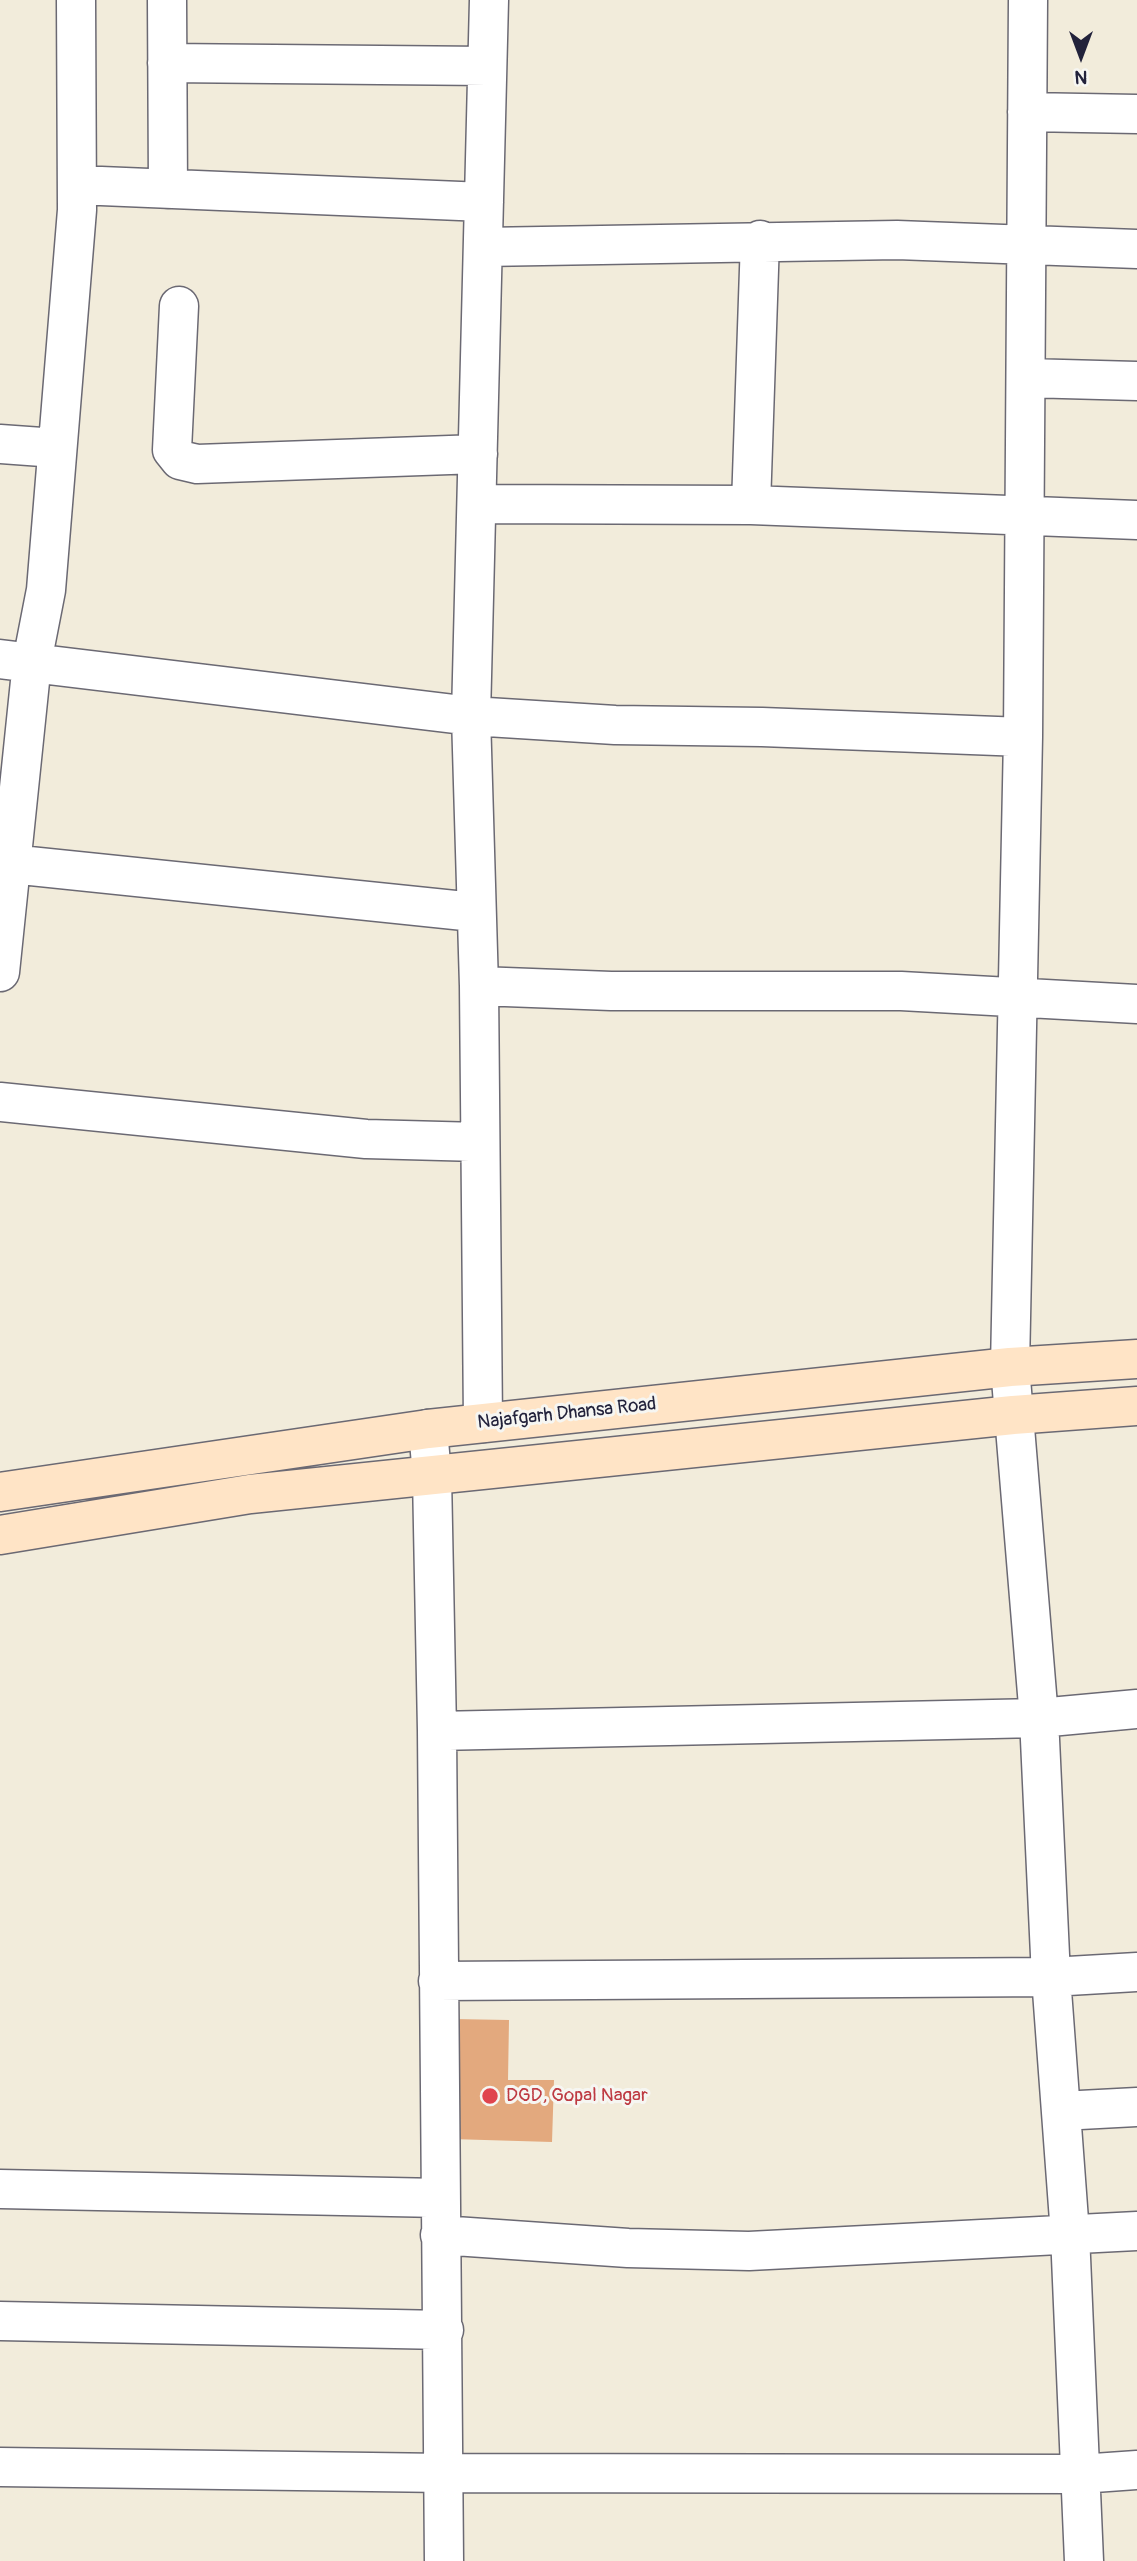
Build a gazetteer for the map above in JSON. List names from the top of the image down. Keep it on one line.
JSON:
{"streets":{"main road":["Najafgarh Dhansa Road"]},"places":["DGD, Gopal Nagar"],"north":"bottom"}
